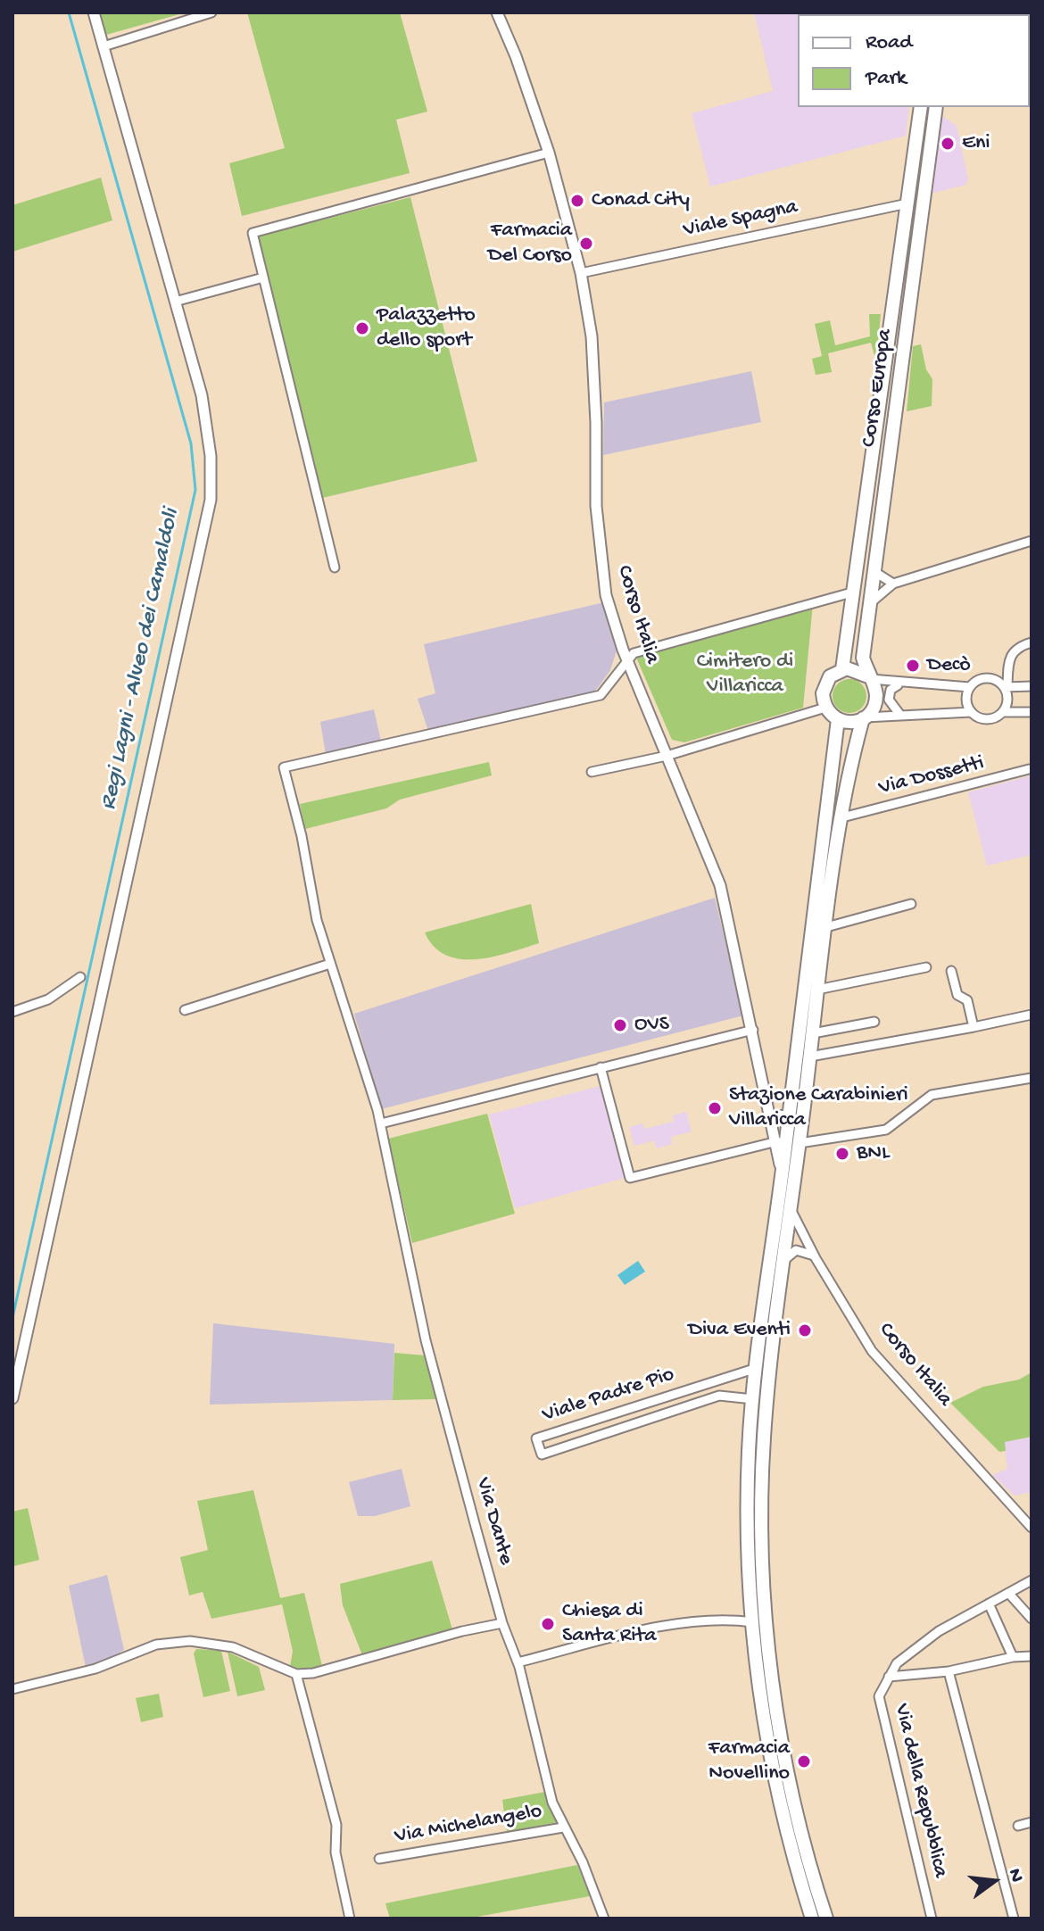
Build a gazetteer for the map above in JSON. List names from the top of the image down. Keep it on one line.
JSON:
{"streets":{"main road":["Corso Europa"],"street":["Viale Spagna","Corso Italia","Via Dossetti","Viale Padre Pio","Via Dante","Via della Repubblica","Via Michelangelo"]},"crossings":[["Viale Spagna","Corso Europa"],["Viale Spagna","Corso Italia"],["Corso Italia","Via Dante"],["Via Dante","Via Michelangelo"]],"water":["Regi Lagni - Alveo dei Camaldoli"],"parks":["Cimitero di Villaricca"],"places":["Eni","Conad City","Farmacia Del Corso","Palazzetto dello sport","Decò","OVS","Stazione Carabinieri Villaricca","BNL","Diva Eventi","Chiesa di Santa Rita","Farmacia Novellino"],"legend":["Road","Park"],"north":"right"}
